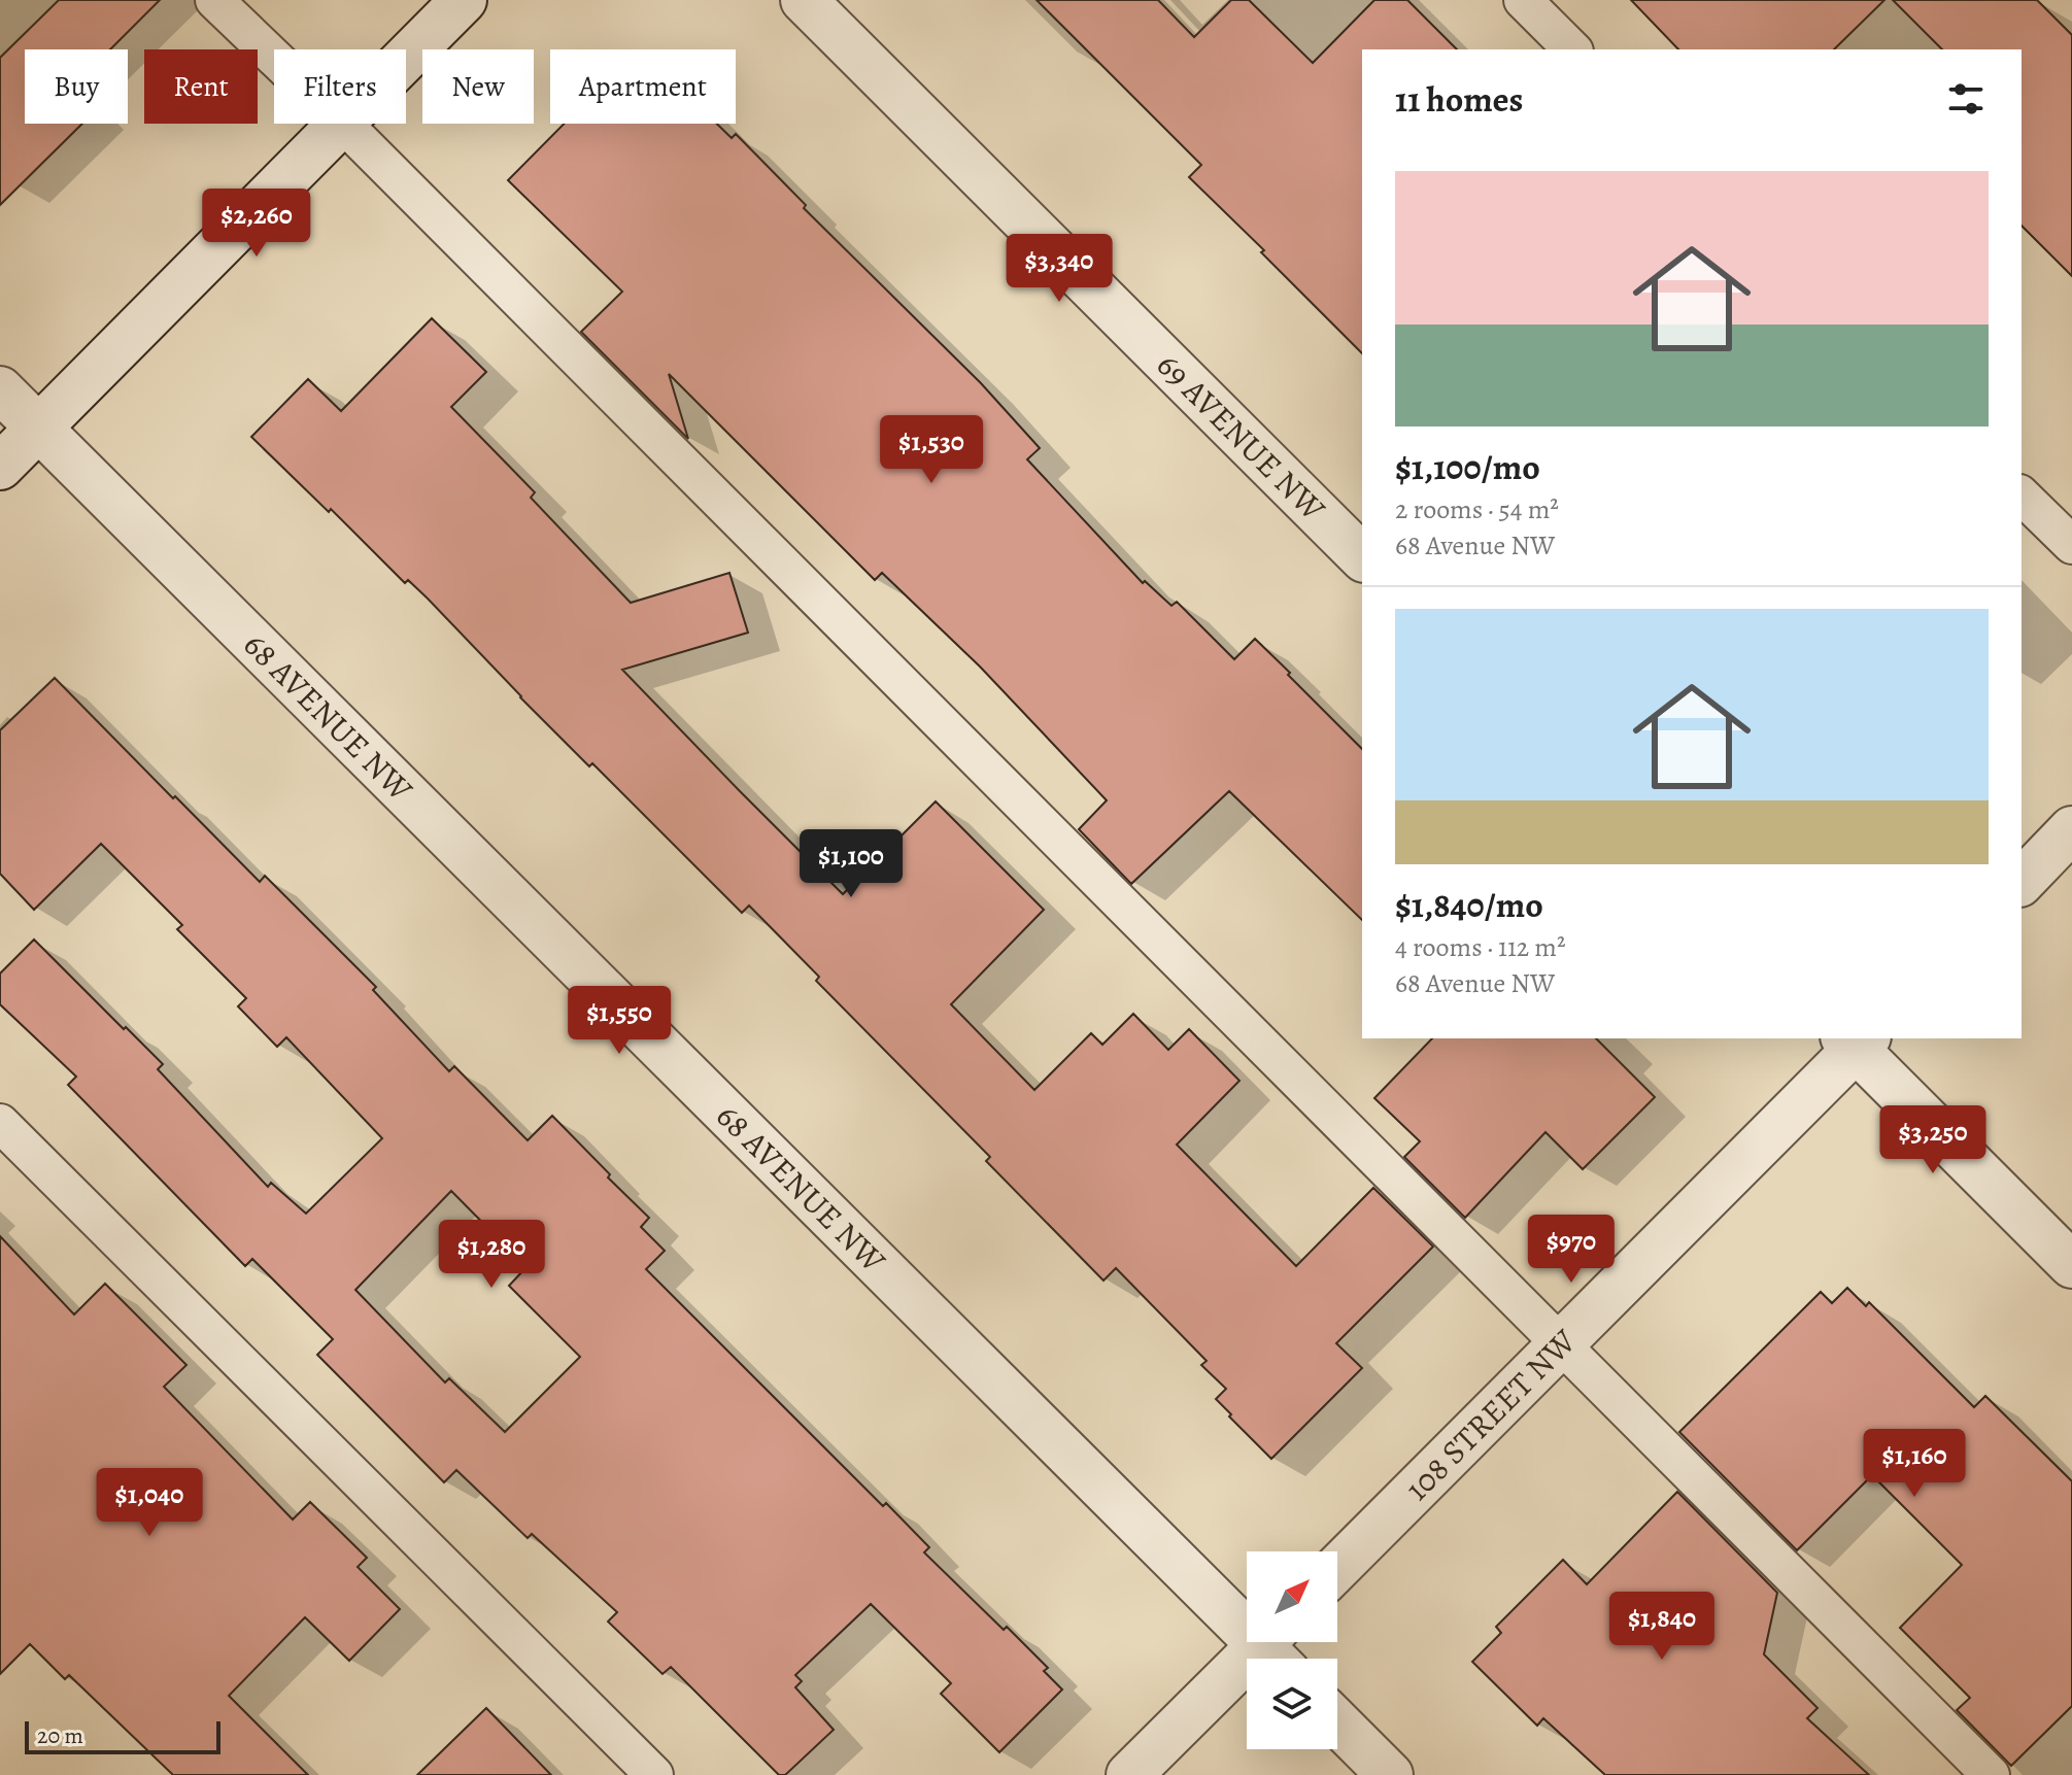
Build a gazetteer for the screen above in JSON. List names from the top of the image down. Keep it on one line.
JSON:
{"streets":{"street":["69 AVENUE NW","68 AVENUE NW","108 STREET NW"]},"scale_bar":"20 m","north":"top right","page":{"chip":["Buy","Rent","Filters","New","Apartment"],"heading":"11 homes","list":[{"name":"$1,100/mo","note":"2 rooms · 54 m² · 68 Avenue NW"},{"name":"$1,840/mo","note":"4 rooms · 112 m² · 68 Avenue NW"}],"price":["$2,260","$3,340","$1,530","$1,100","$1,550","$3,250","$970","$1,280","$1,160","$1,040","$1,840"],"scale":"20 m"}}
